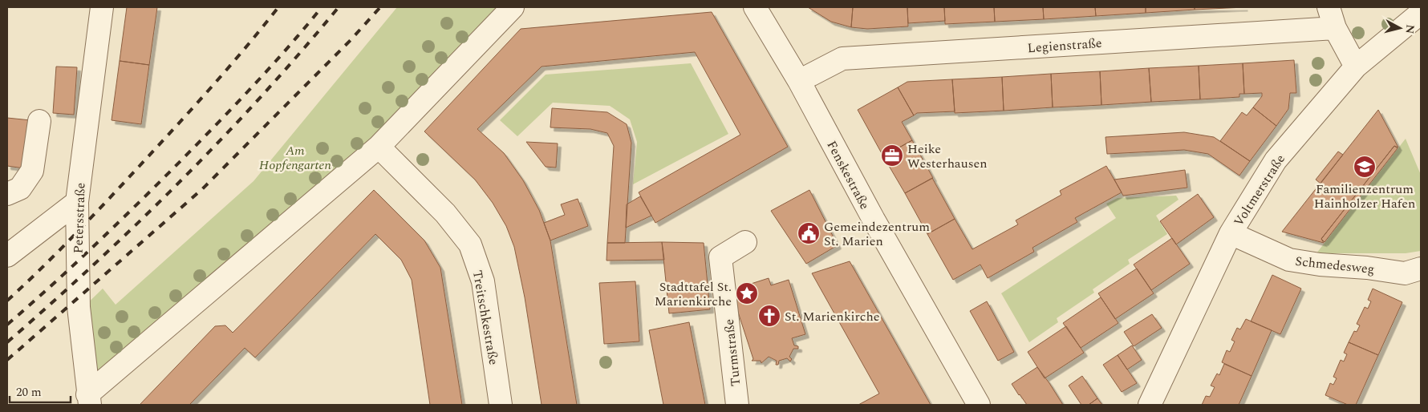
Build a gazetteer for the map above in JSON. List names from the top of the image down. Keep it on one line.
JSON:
{"streets":{"street":["Legienstraße","Fenskestraße","Voltmerstraße","Petersstraße","Schmedesweg","Treitschkestraße","Turmstraße"]},"crossings":[["Legienstraße","Fenskestraße"],["Voltmerstraße","Schmedesweg"]],"parks":["Am Hopfengarten"],"places":{"office":["Heike Westerhausen"],"school or university":["Familienzentrum Hainholzer Hafen"],"public building":["Gemeindezentrum St. Marien"],"place":["Stadttafel St. Marienkirche"],"church":["St. Marienkirche"]},"scale_bar":"20 m","north":"right"}
